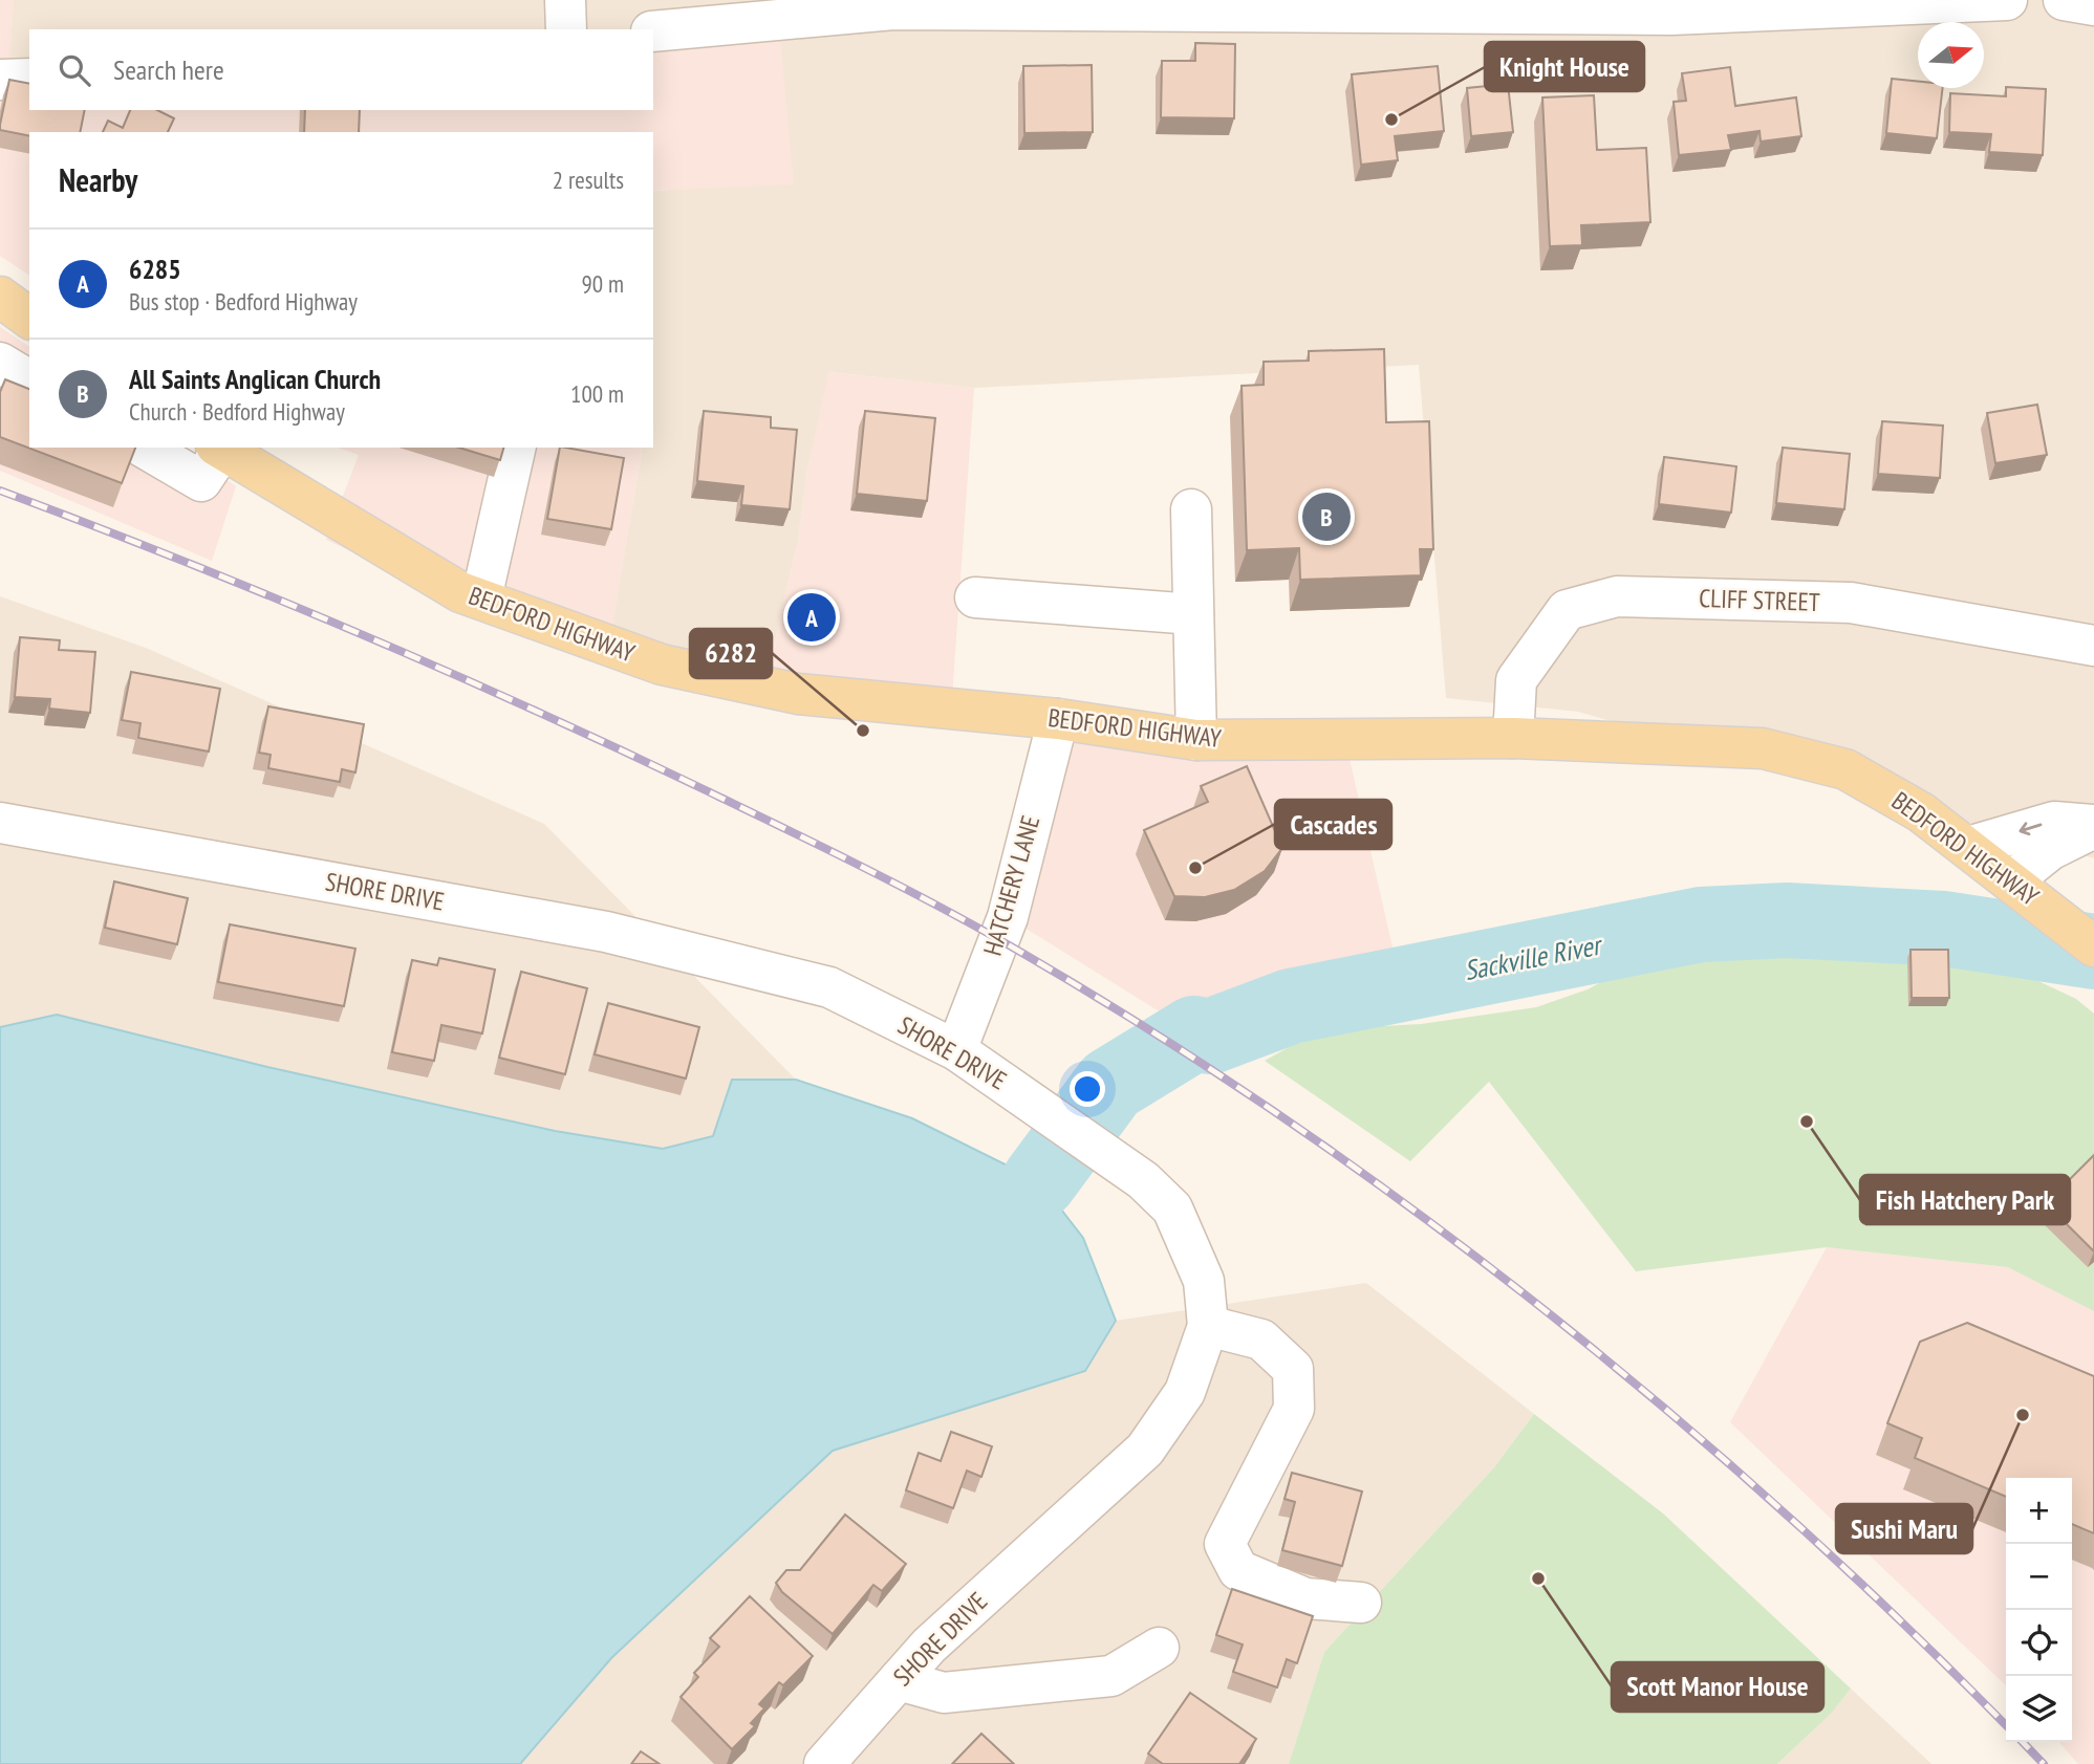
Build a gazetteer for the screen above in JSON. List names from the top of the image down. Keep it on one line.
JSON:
{"streets":{"main road":["BEDFORD HIGHWAY"],"street":["CLIFF STREET","HATCHERY LANE","SHORE DRIVE"]},"crossings":[["CLIFF STREET","BEDFORD HIGHWAY"],["BEDFORD HIGHWAY","HATCHERY LANE"],["HATCHERY LANE","SHORE DRIVE"]],"water":["Sackville River"],"places":["Knight House","6282","Cascades","Fish Hatchery Park","Sushi Maru","Scott Manor House"],"north":"right","page":{"search":"Search here","heading":["Nearby","2 results"],"list":[{"mark":"A","name":"6285","note":"Bus stop · Bedford Highway","value":"90 m"},{"mark":"B","name":"All Saints Anglican Church","note":"Church · Bedford Highway","value":"100 m"}],"pins":["B","A"],"map_buttons":["+","−"]}}
